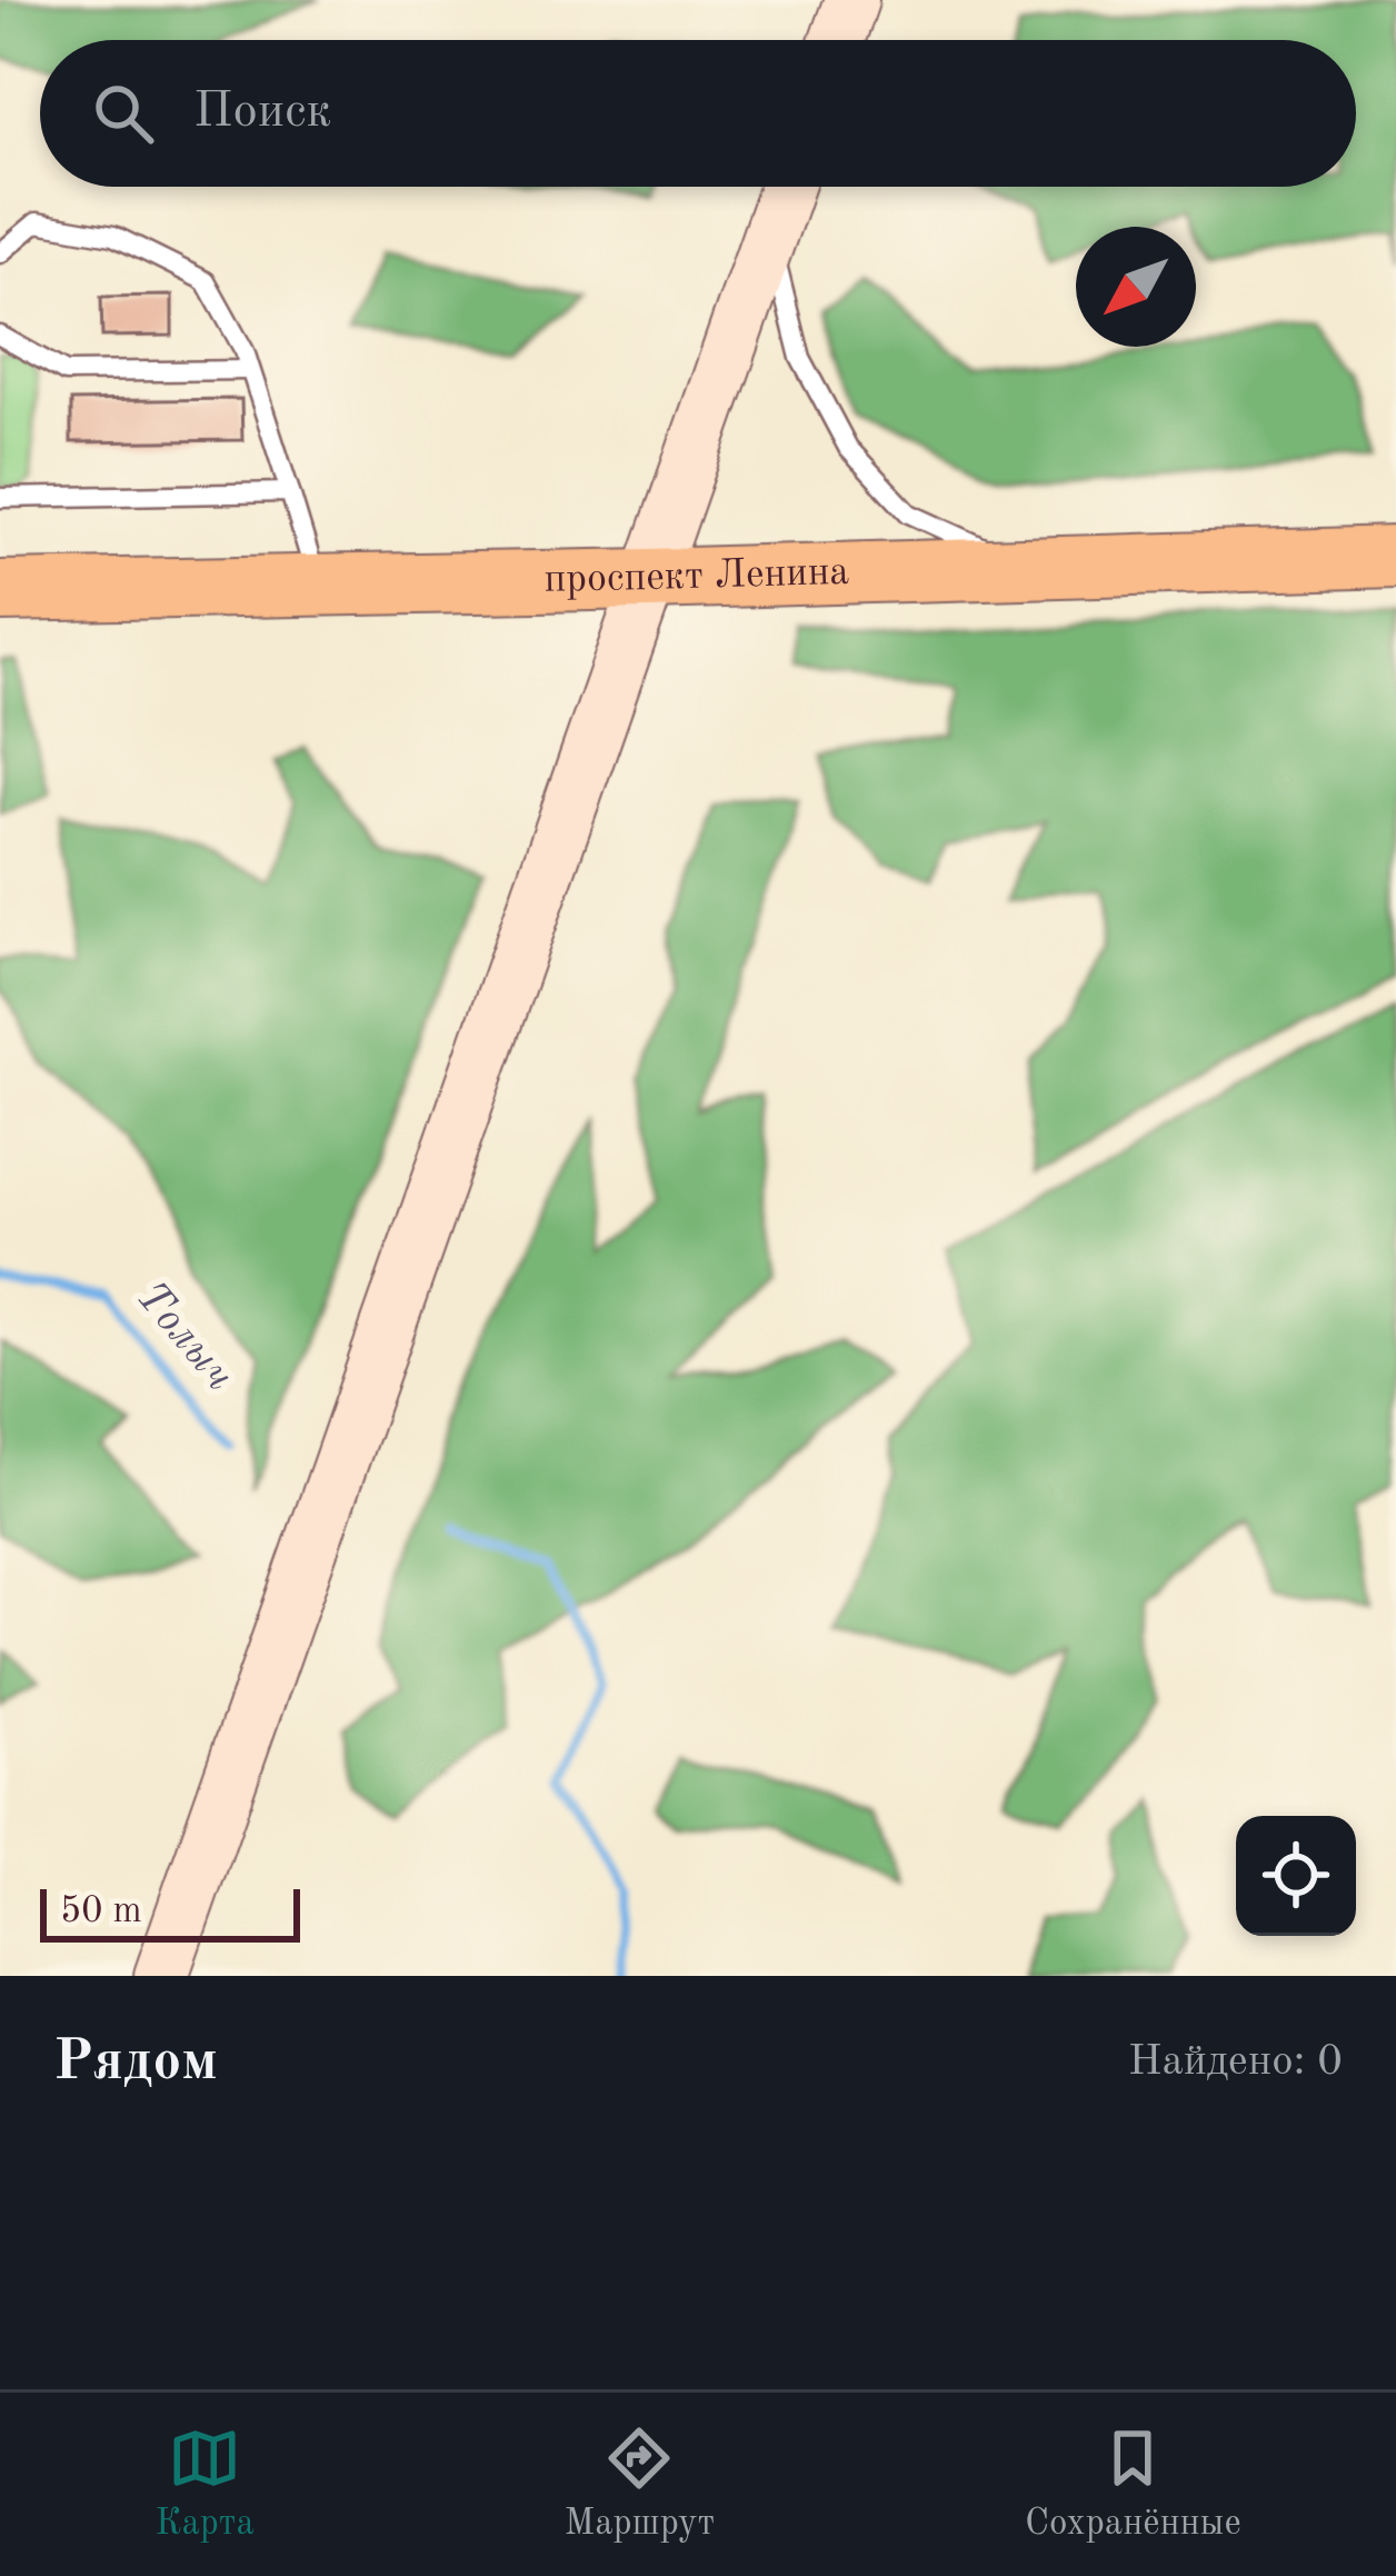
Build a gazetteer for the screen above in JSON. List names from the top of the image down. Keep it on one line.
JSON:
{"streets":{"main road":["проспект Ленина"]},"water":["Толыч"],"scale_bar":"50 m","north":"bottom left","page":{"search":"Поиск","scale":"50 m","heading":["Рядом","Найдено: 0"],"nav":["Карта","Маршрут","Сохранённые"]}}
